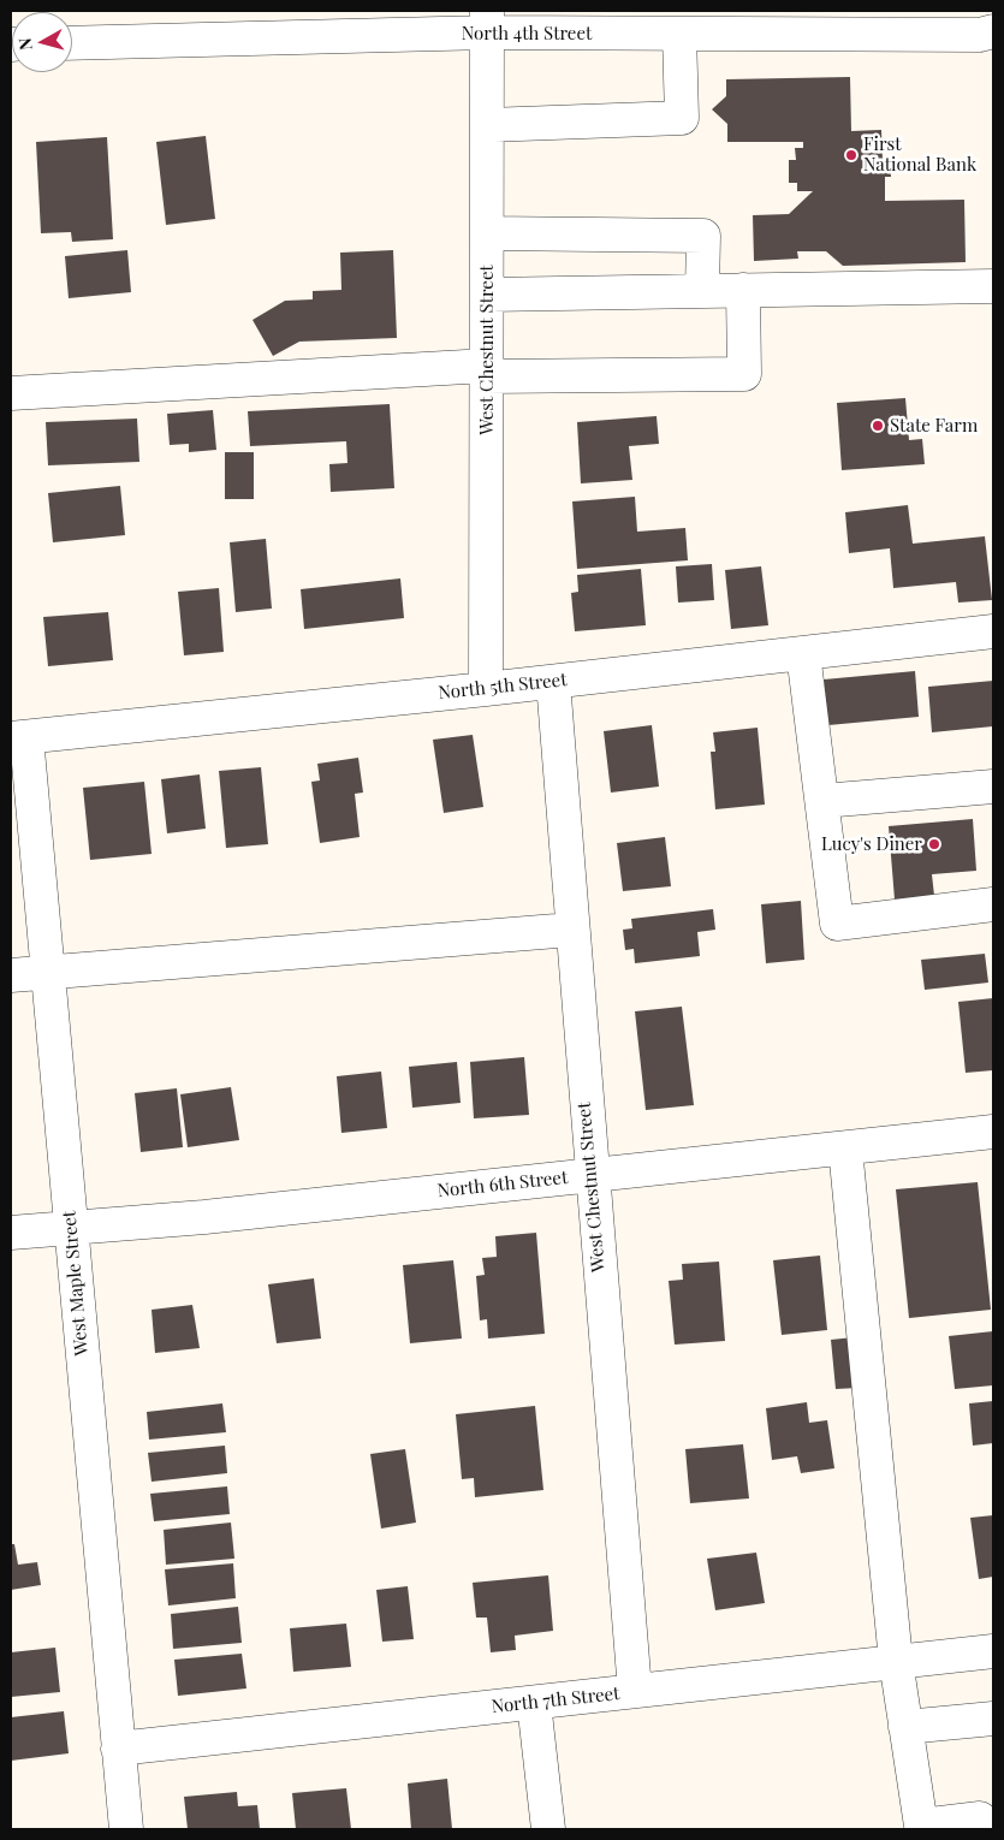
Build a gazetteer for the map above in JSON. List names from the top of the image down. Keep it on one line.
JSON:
{"streets":{"street":["North 4th Street","West Chestnut Street","North 5th Street","North 6th Street","West Maple Street","North 7th Street"]},"crossings":[["North 4th Street","West Chestnut Street"],["West Chestnut Street","North 5th Street"],["West Chestnut Street","North 6th Street"],["West Chestnut Street","North 7th Street"],["North 5th Street","West Maple Street"],["North 6th Street","West Maple Street"],["West Maple Street","North 7th Street"]],"places":["First National Bank","State Farm","Lucy's Diner"],"north":"left"}
